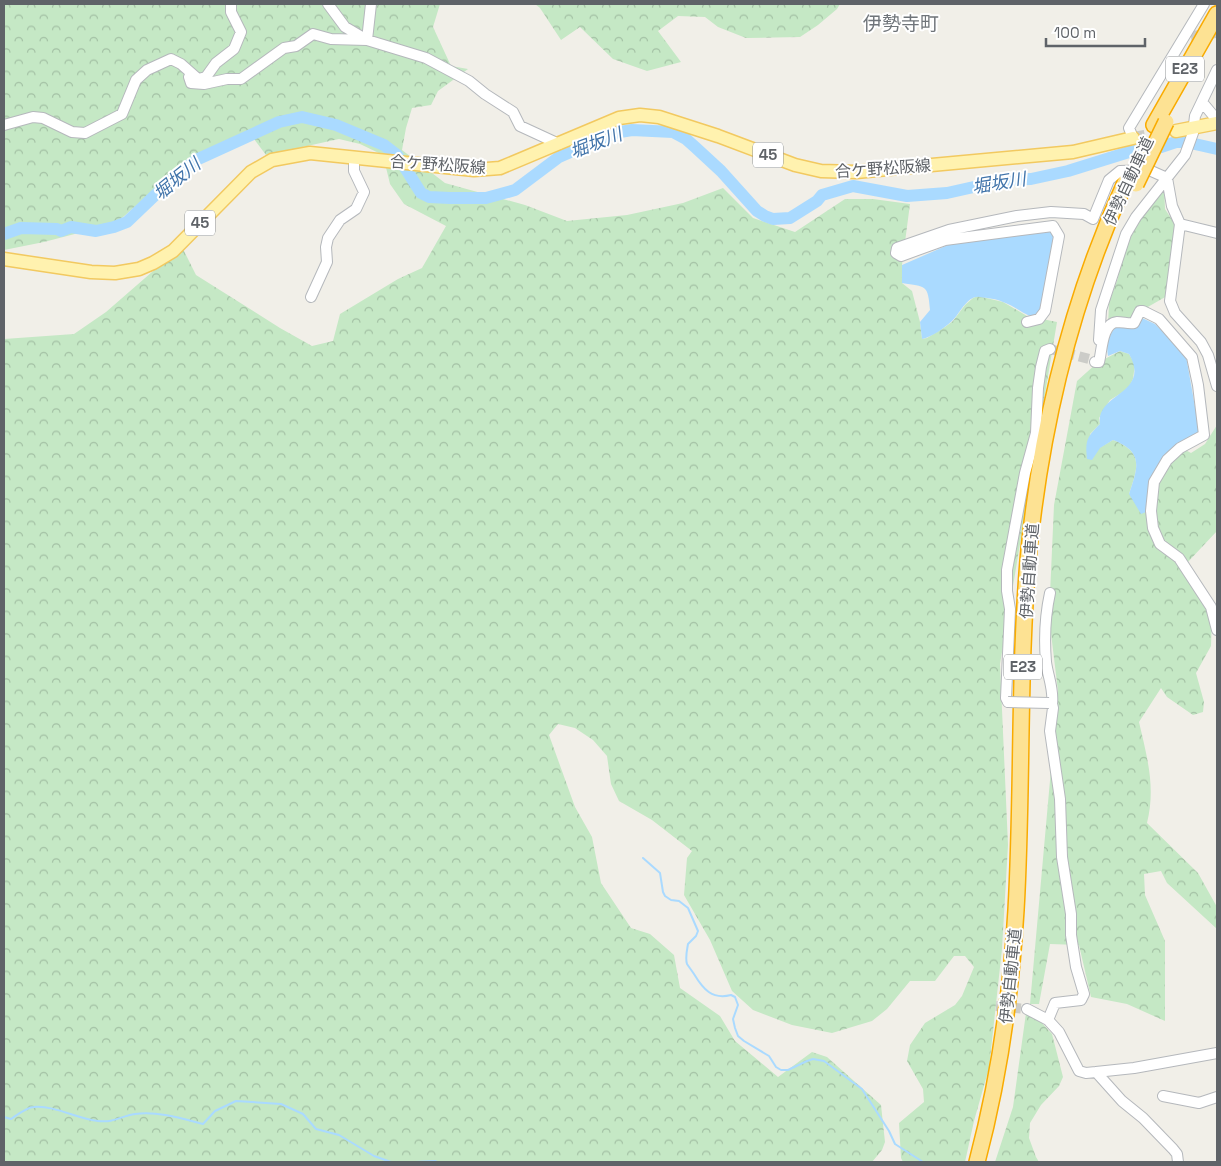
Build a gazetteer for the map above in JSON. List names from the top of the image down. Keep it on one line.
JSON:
{"streets":{"highway":["E23","伊勢自動車道"],"main road":["45","合ケ野松阪線"]},"districts":["伊勢寺町"],"water":["堀坂川"],"scale_bar":"100 m"}
